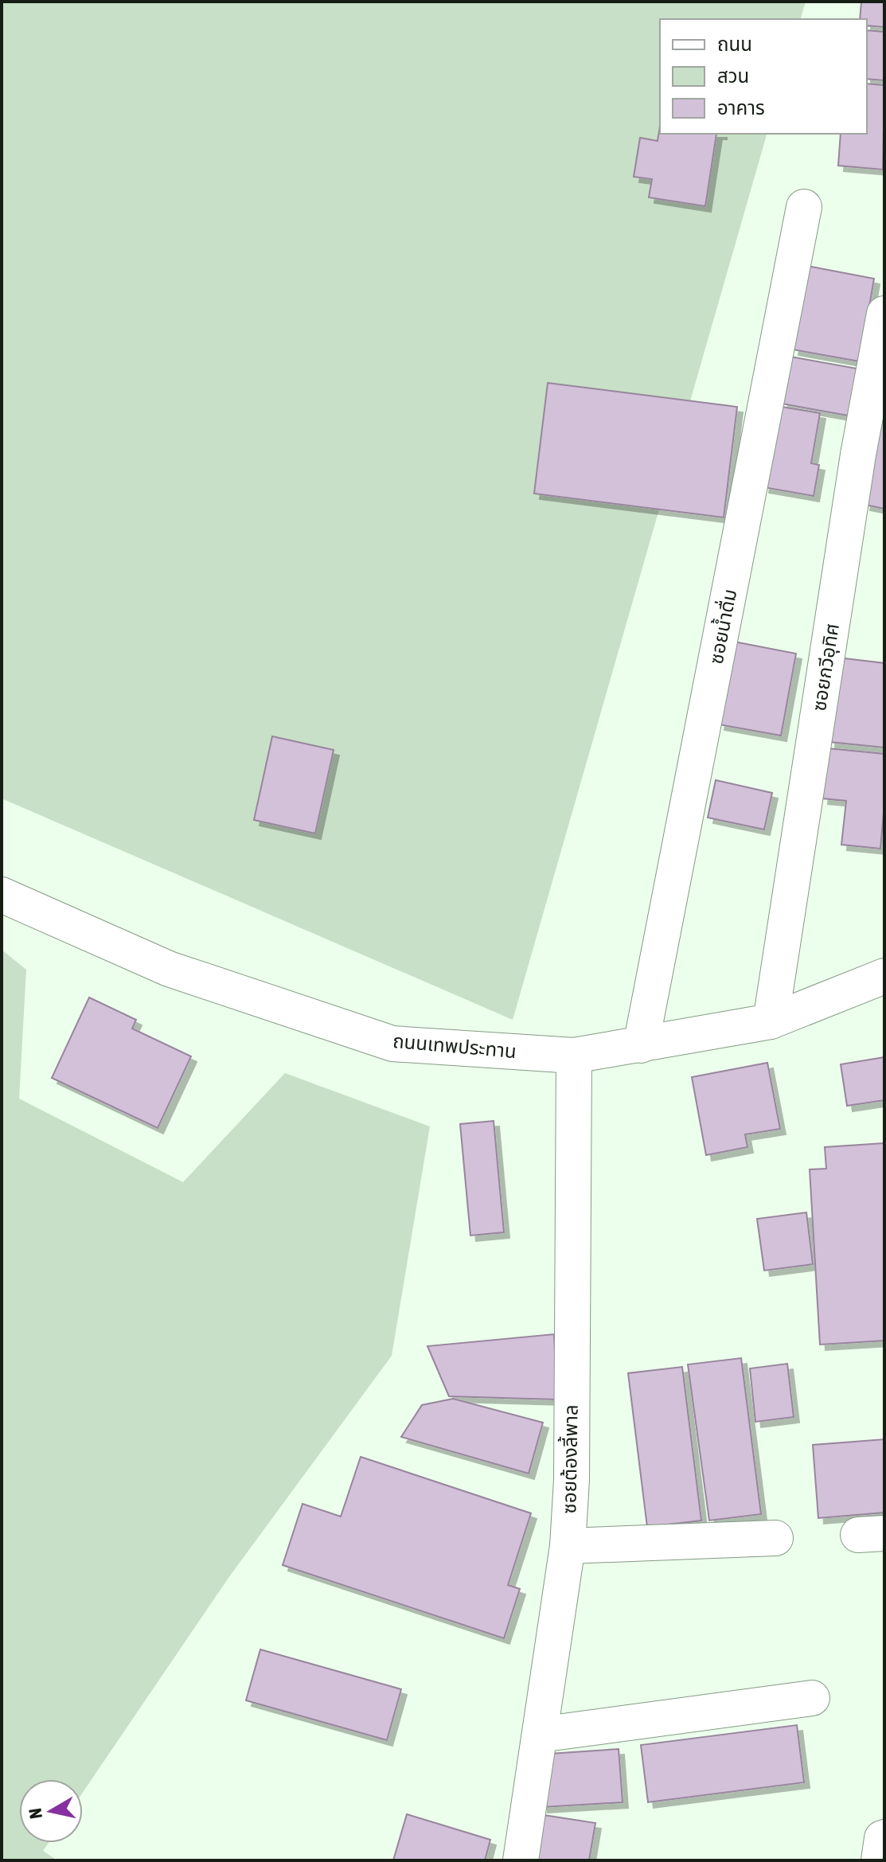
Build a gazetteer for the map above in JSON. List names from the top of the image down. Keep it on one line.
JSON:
{"streets":{"street":["ซอยน้ำดื่ม","ซอยกวีอุทิศ","ถนนเทพประทาน","ซอยต้องลี้พาล"]},"crossings":[["ซอยน้ำดื่ม","ถนนเทพประทาน"],["ซอยกวีอุทิศ","ถนนเทพประทาน"],["ถนนเทพประทาน","ซอยต้องลี้พาล"]],"legend":["ถนน","สวน","อาคาร"],"north":"left"}
